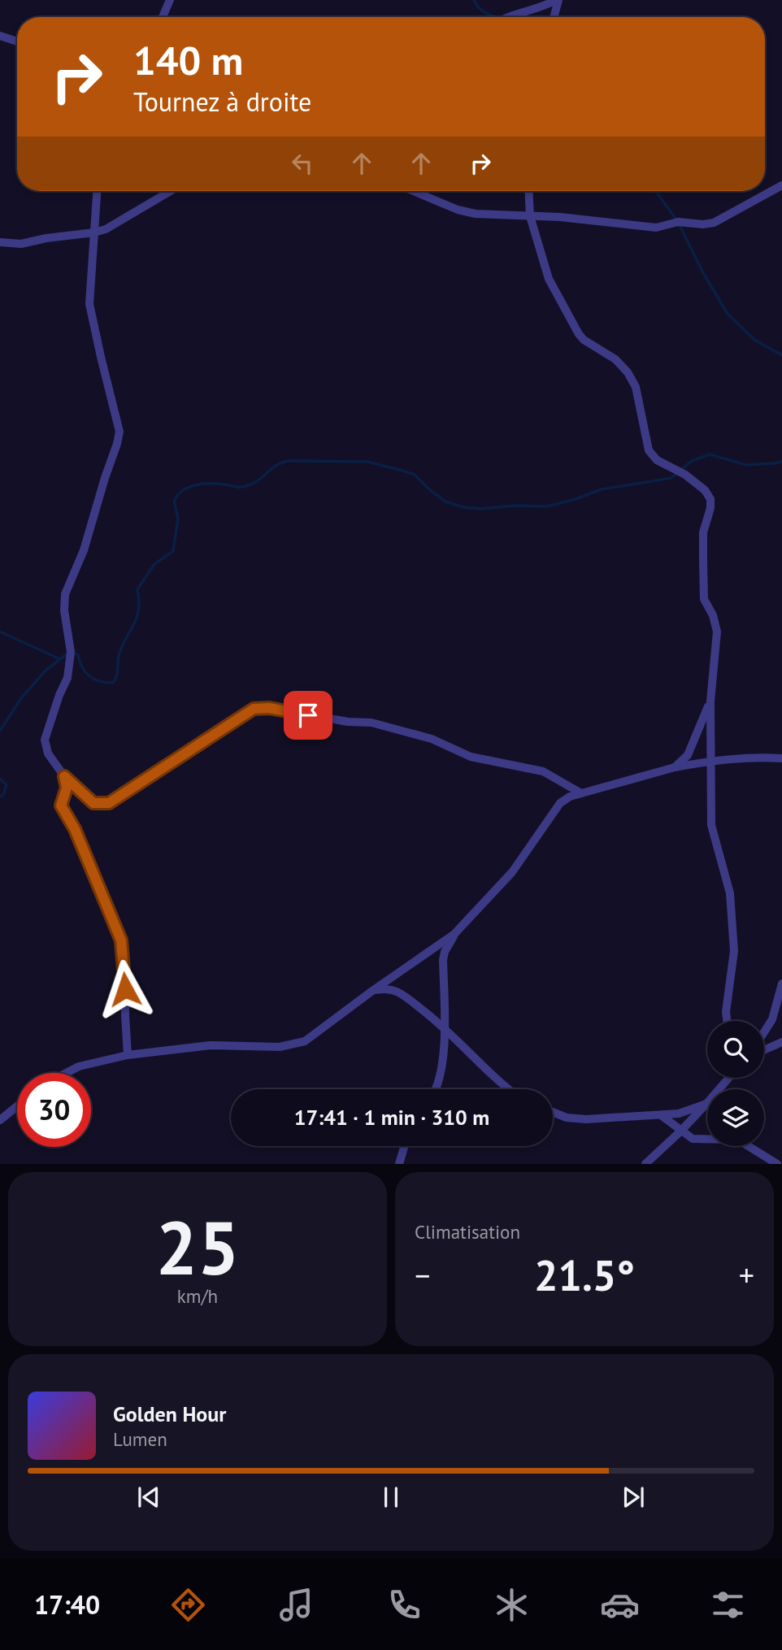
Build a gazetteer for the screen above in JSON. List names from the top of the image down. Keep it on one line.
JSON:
{"page":{"turn":["140 m","Tournez à droite"],"limit":"30","trip":"17:41 · 1 min · 310 m","tile":[["25","km/h"],"Climatisation"],"heat":["−","21.5°","+"],"song":["Golden Hour","Lumen"],"tabs":"17:40"}}
